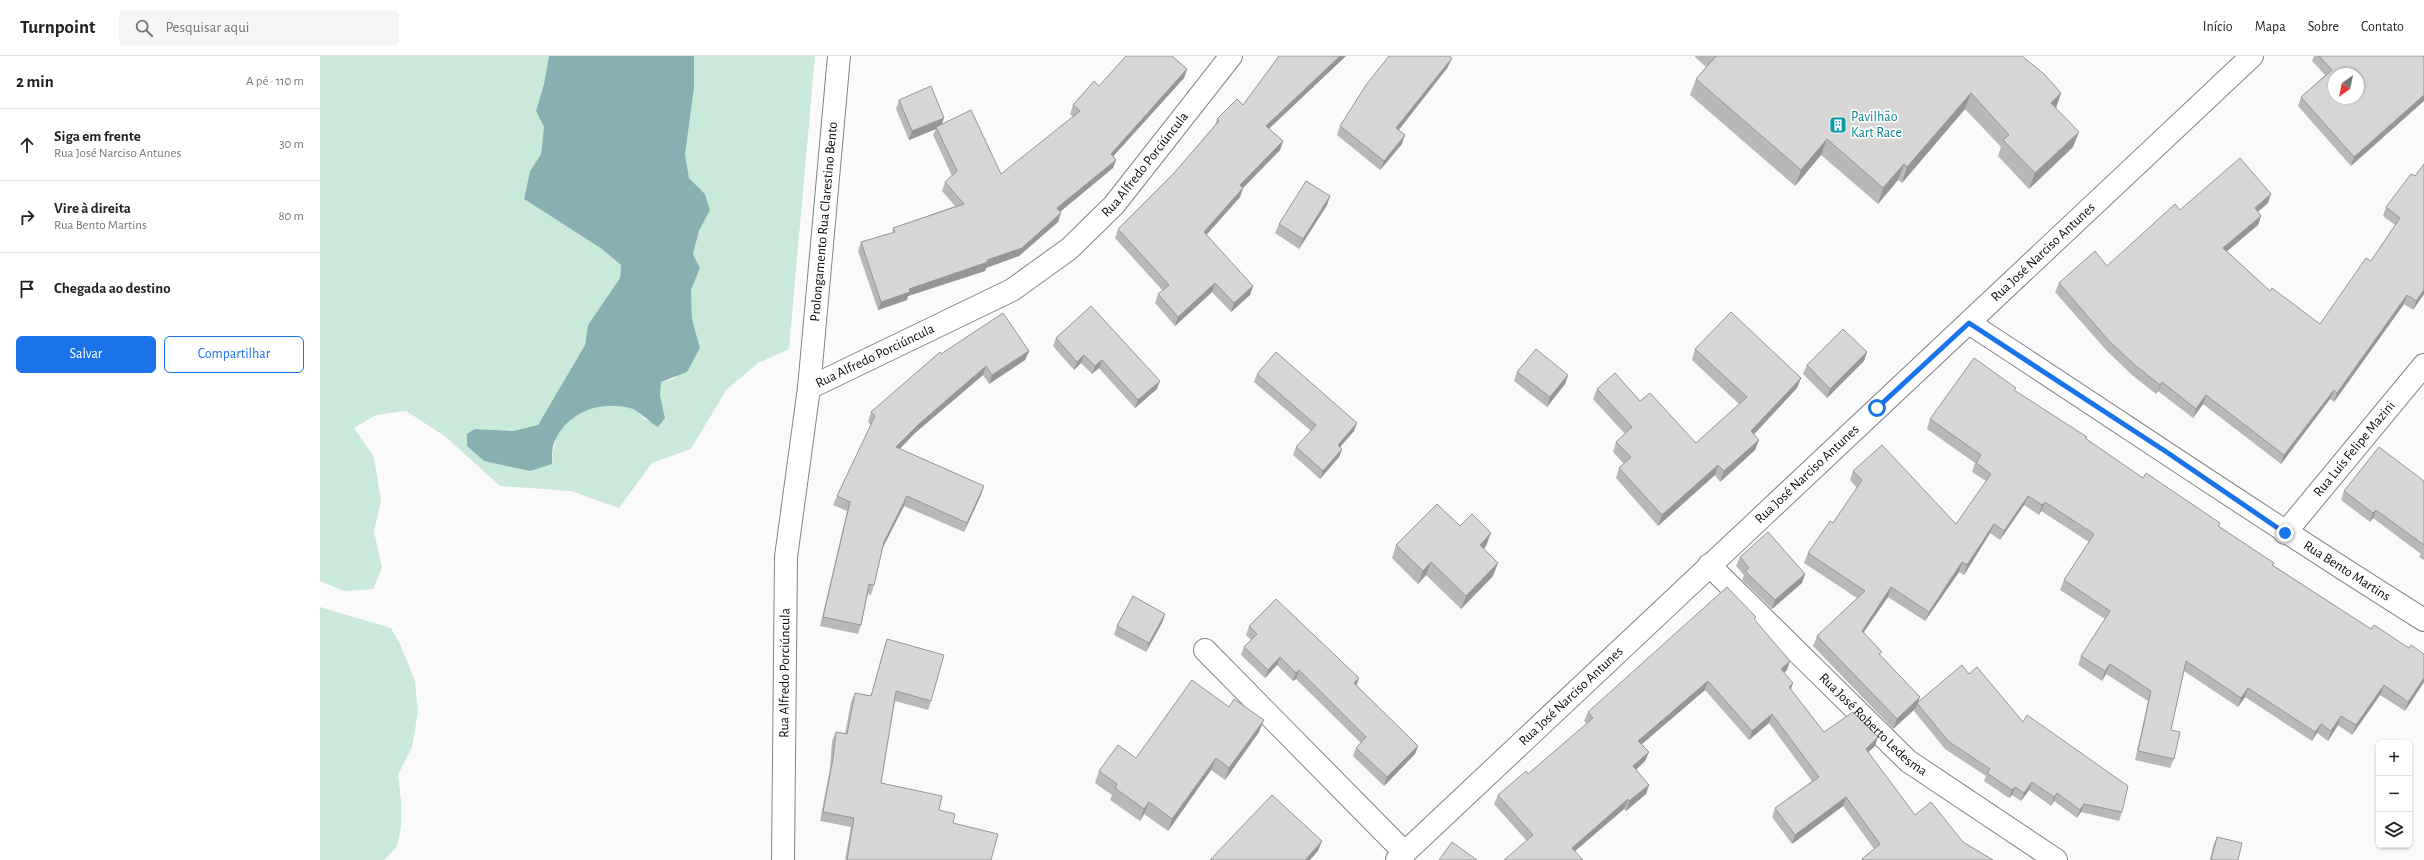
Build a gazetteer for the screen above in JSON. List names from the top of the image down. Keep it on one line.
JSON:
{"streets":{"street":["Rua Alfredo Porciúncula","Prolongamento Rua Clarestino Bento","Rua José Narciso Antunes","Rua Luís Felipe Mazini","Rua Bento Martins","Rua José Roberto Ledesma"]},"crossings":[["Rua Alfredo Porciúncula","Prolongamento Rua Clarestino Bento"],["Rua José Narciso Antunes","Rua Bento Martins"],["Rua José Narciso Antunes","Rua José Roberto Ledesma"],["Rua Luís Felipe Mazini","Rua Bento Martins"]],"places":{"building":["Pavilhão Kart Race"]},"north":"bottom left","page":{"header":"Turnpoint","search":"Pesquisar aqui","nav":["Início","Mapa","Sobre","Contato"],"heading":["2 min","A pé · 110 m"],"list":[["Siga em frente","Rua José Narciso Antunes","30 m"],["Vire à direita","Rua Bento Martins","80 m"],"Chegada ao destino"],"buttons":["Salvar","Compartilhar"],"map_buttons":["+","−"]}}
